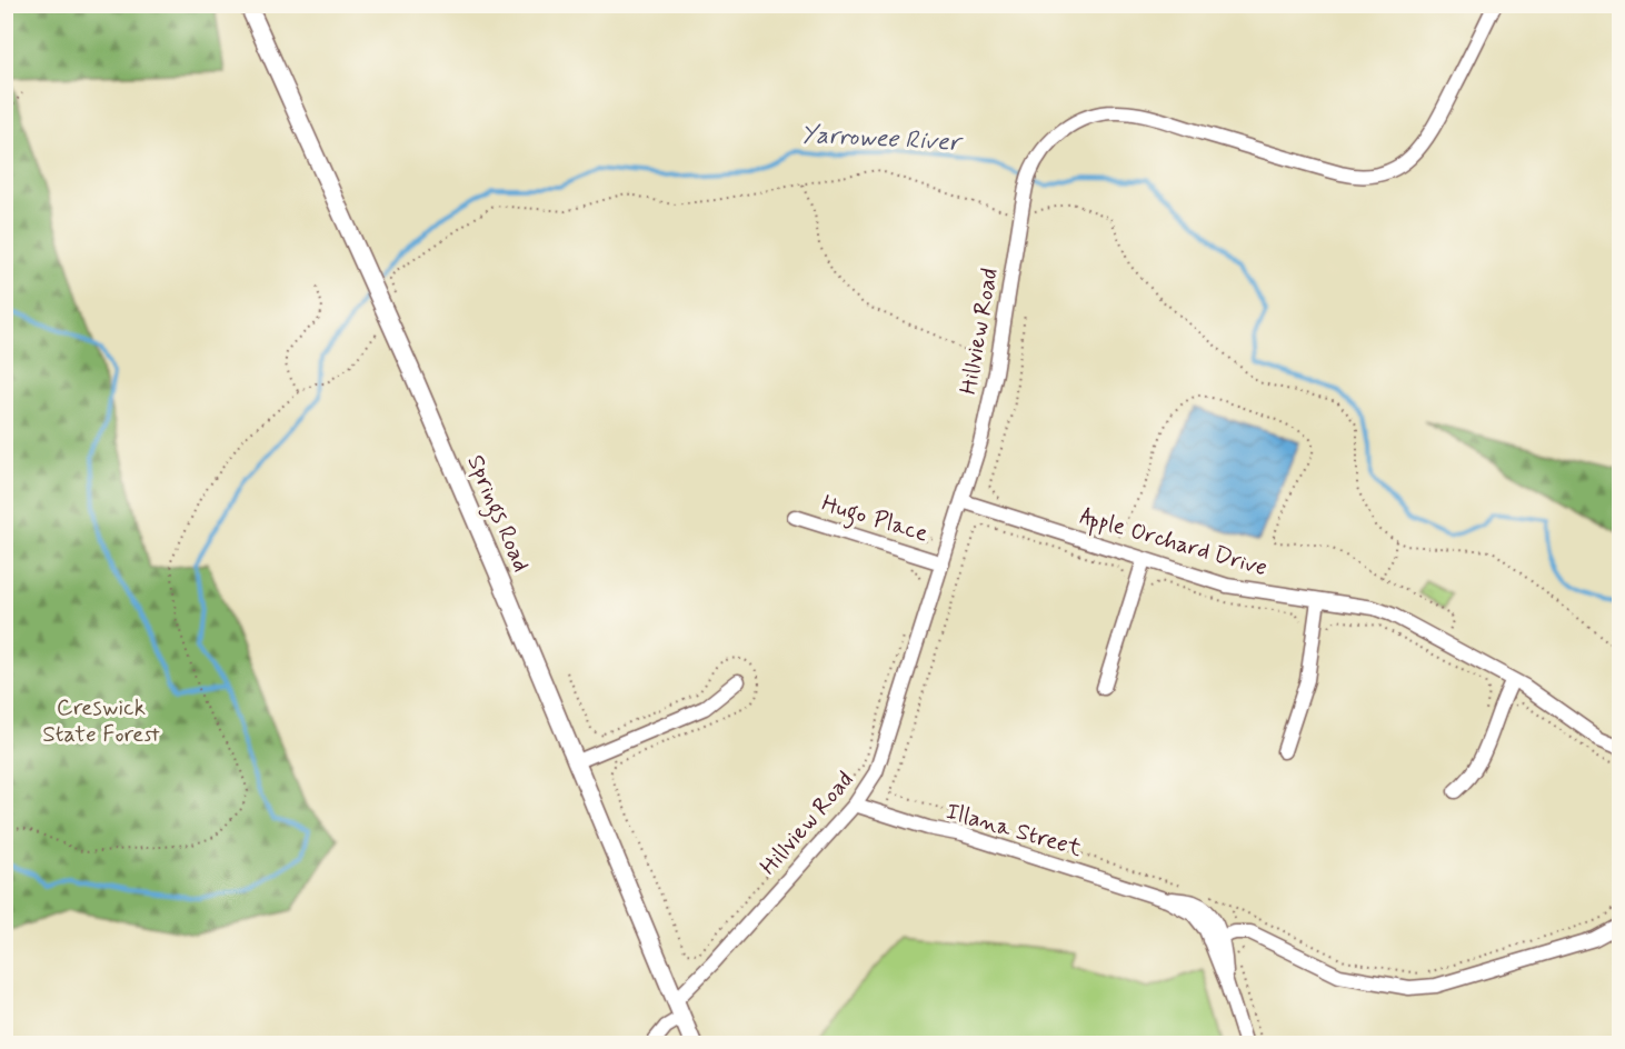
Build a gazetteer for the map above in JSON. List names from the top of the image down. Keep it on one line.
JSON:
{"streets":{"street":["Hillview Road","Springs Road","Hugo Place","Apple Orchard Drive","Illana Street"]},"crossings":[["Hillview Road","Springs Road"],["Hillview Road","Hugo Place"],["Hillview Road","Apple Orchard Drive"],["Hillview Road","Illana Street"]],"water":["Yarrowee River"],"parks":["Creswick State Forest"]}
